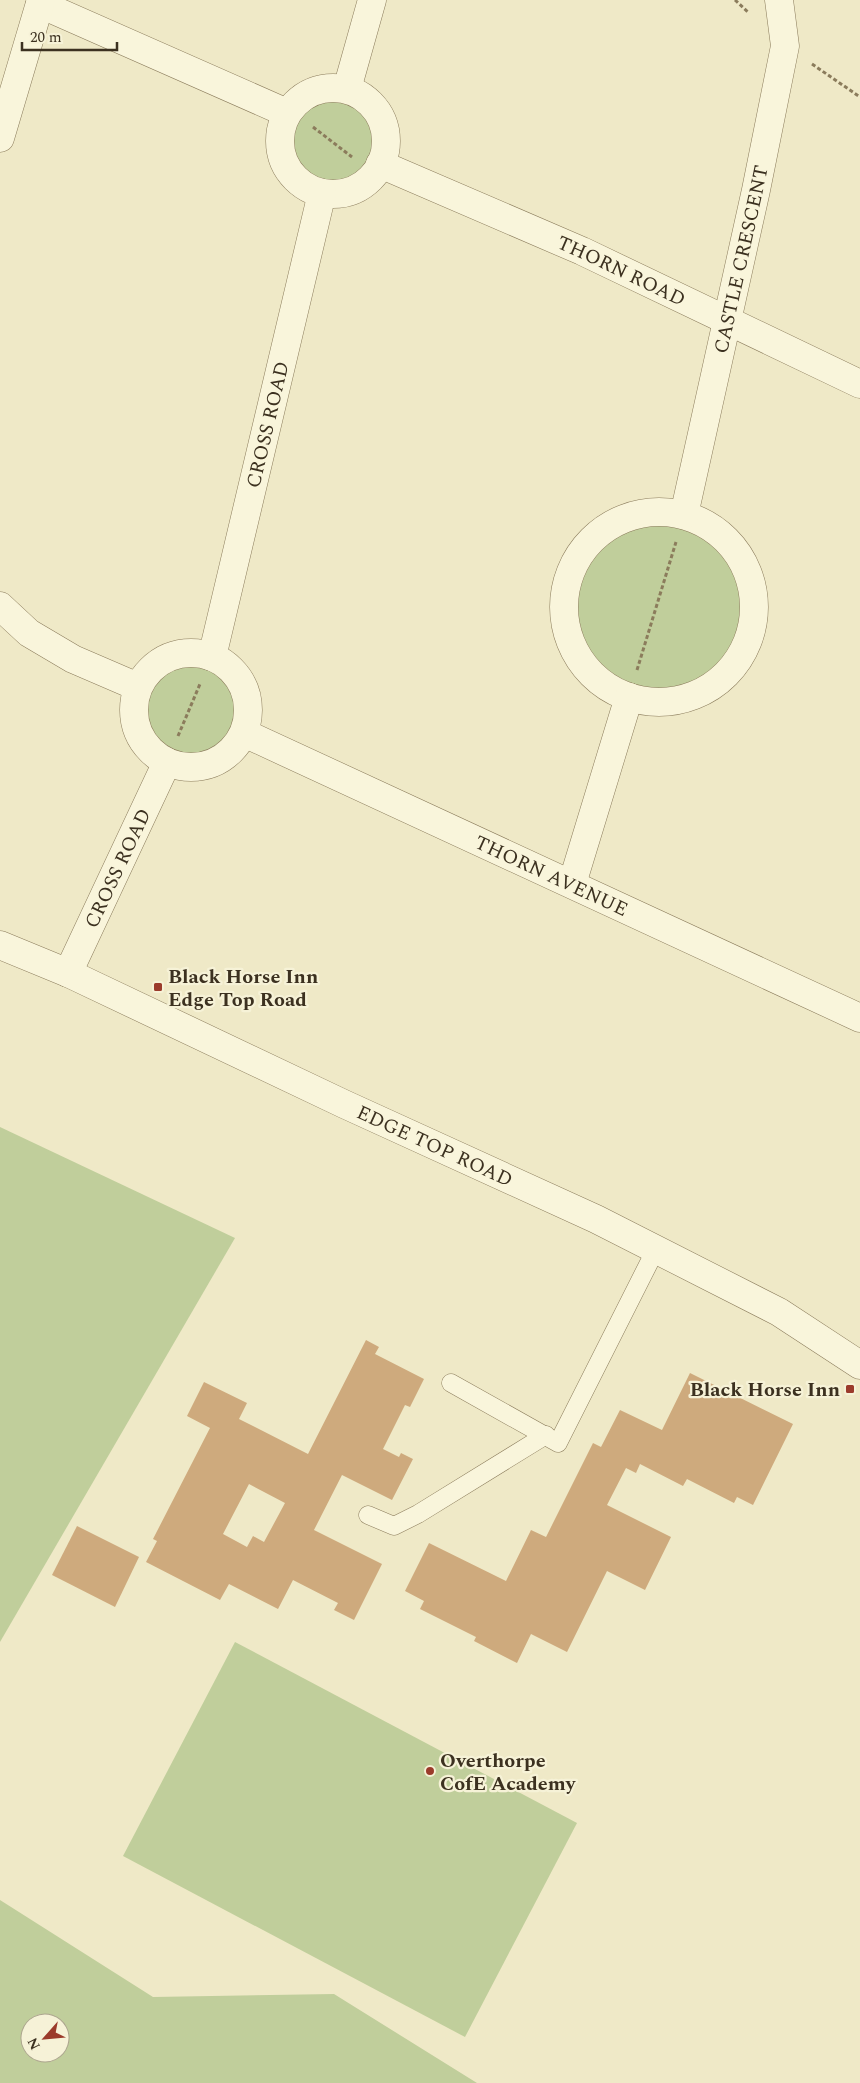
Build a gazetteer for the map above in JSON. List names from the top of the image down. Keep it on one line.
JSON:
{"streets":{"street":["CASTLE CRESCENT","THORN ROAD","CROSS ROAD","THORN AVENUE","EDGE TOP ROAD"]},"crossings":[["CASTLE CRESCENT","THORN ROAD"],["CROSS ROAD","EDGE TOP ROAD"]],"places":{"transit":["Black Horse Inn Edge Top Road","Black Horse Inn"],"other":["Overthorpe CofE Academy"]},"scale_bar":"20 m","north":"bottom left"}
